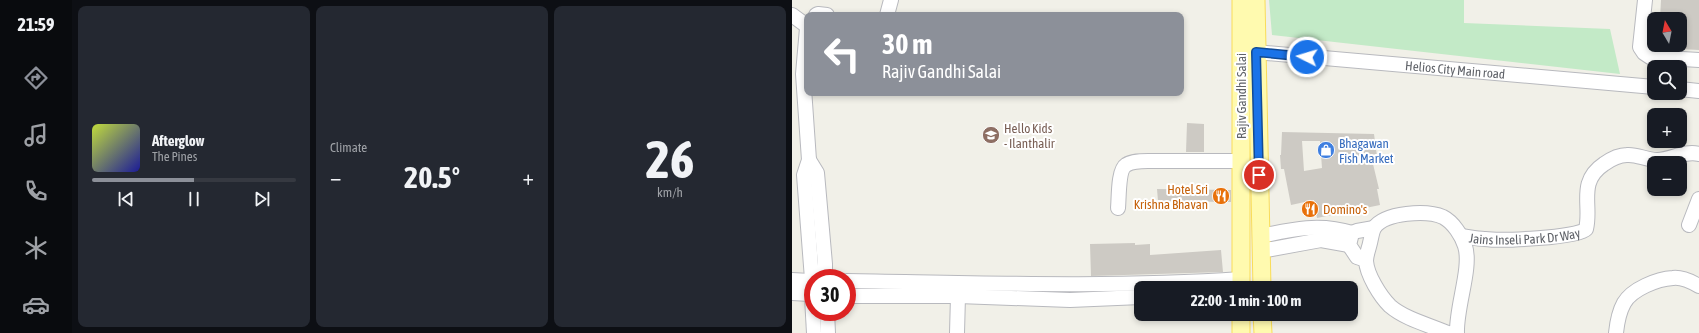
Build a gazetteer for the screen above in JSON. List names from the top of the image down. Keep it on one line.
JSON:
{"streets":{"main road":["Rajiv Gandhi Salai"],"street":["Helios City Main road","Jains Inseli Park Dr Way"]},"crossings":[["Helios City Main road","Rajiv Gandhi Salai"]],"places":{"school or university":["Hello Kids - Ilanthalir"],"shop":["Bhagawan Fish Market"],"restaurant":["Hotel Sri Krishna Bhavan","Domino's"]},"north":"top","page":{"tabs":"21:59","tile":["Climate",["26","km/h"]],"map_buttons":["+","−"],"turn":["30 m","Rajiv Gandhi Salai"],"song":["Afterglow","The Pines"],"heat":["−","20.5°","+"],"limit":"30","trip":"22:00 · 1 min · 100 m"}}
